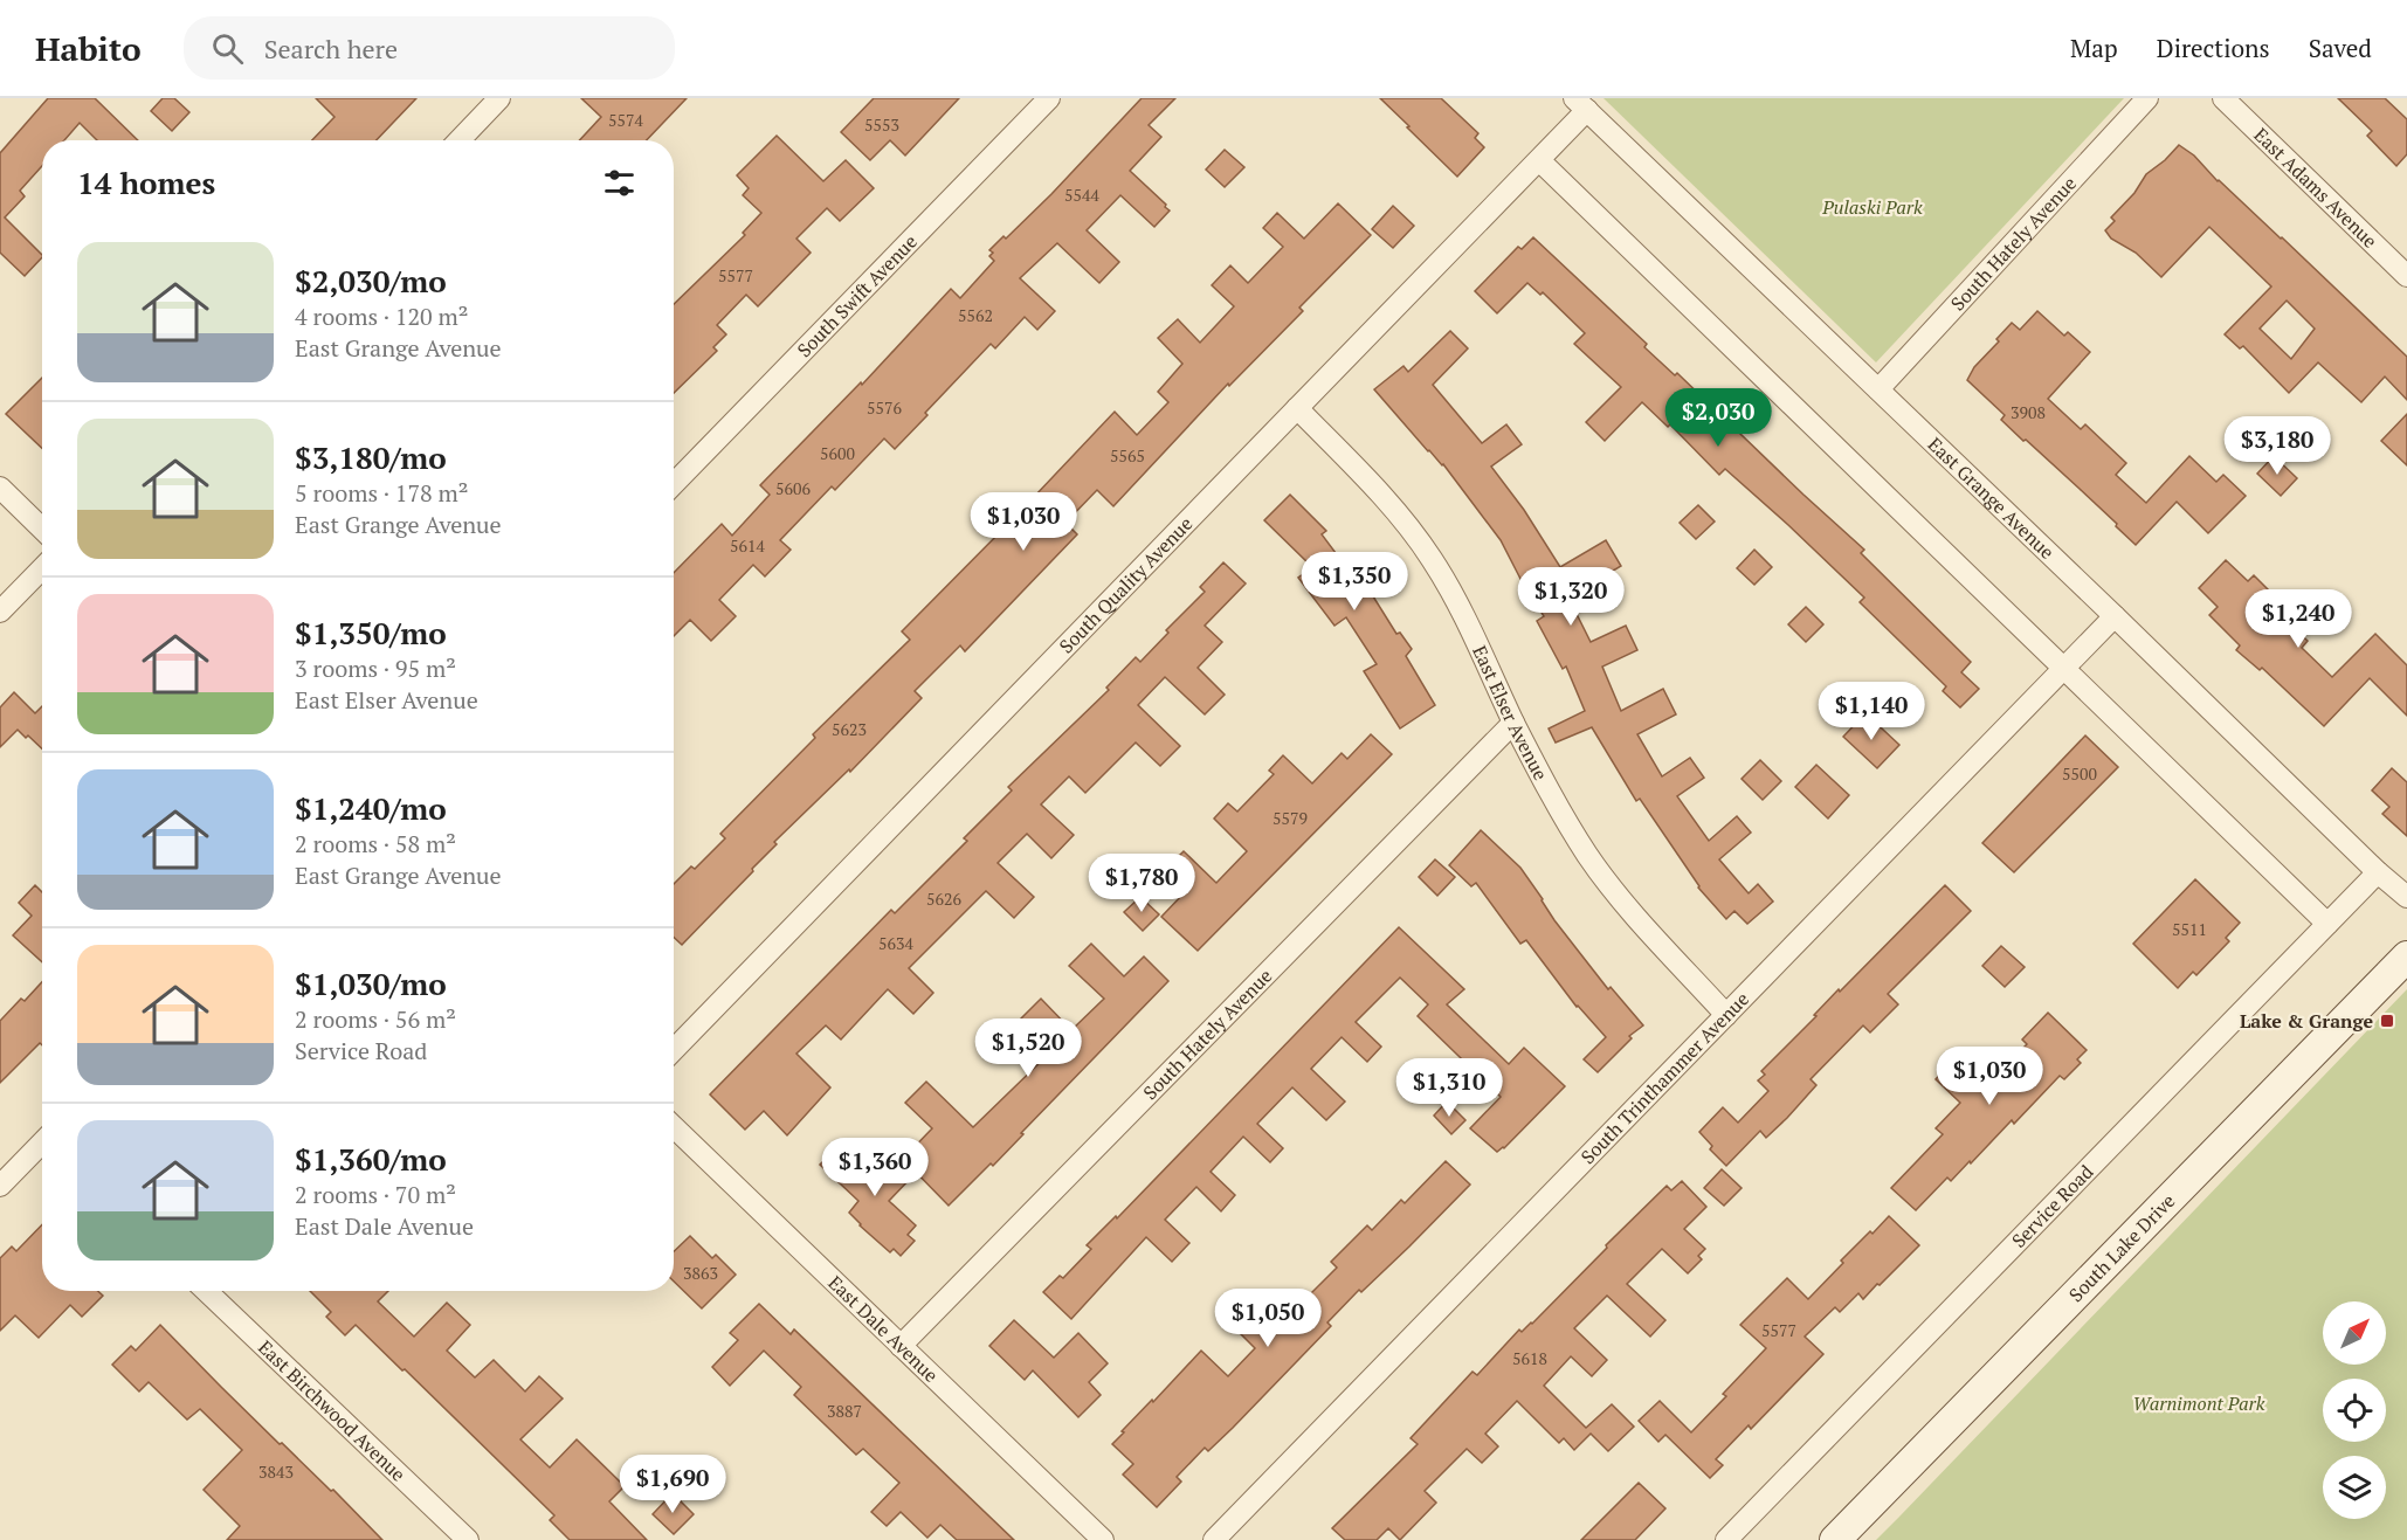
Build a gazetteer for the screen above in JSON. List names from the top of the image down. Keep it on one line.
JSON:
{"streets":{"main road":["South Lake Drive"],"street":["East Adams Avenue","South Hately Avenue","South Swift Avenue","East Grange Avenue","South Quality Avenue","East Elser Avenue","South Trinthammer Avenue","Service Road","East Dale Avenue","East Birchwood Avenue"]},"crossings":[["South Hately Avenue","East Grange Avenue"],["South Hately Avenue","East Elser Avenue"],["South Hately Avenue","East Dale Avenue"],["East Grange Avenue","South Quality Avenue"],["East Grange Avenue","South Trinthammer Avenue"],["East Grange Avenue","Service Road"],["South Quality Avenue","East Elser Avenue"],["East Elser Avenue","South Trinthammer Avenue"]],"parks":["Pulaski Park","Warnimont Park"],"places":{"transit":["Lake & Grange"]},"house_numbers":["5574","5553","5544","5577","5562","5576","3908","5600","5565","5606","5614","5623","5500","5579","5626","5511","5634","3863","5577","5618","3887","3843"],"north":"top right","page":{"header":"Habito","search":"Search here","nav":["Map","Directions","Saved"],"heading":"14 homes","list":[{"name":"$2,030/mo","note":"4 rooms · 120 m² · East Grange Avenue"},{"name":"$3,180/mo","note":"5 rooms · 178 m² · East Grange Avenue"},{"name":"$1,350/mo","note":"3 rooms · 95 m² · East Elser Avenue"},{"name":"$1,240/mo","note":"2 rooms · 58 m² · East Grange Avenue"},{"name":"$1,030/mo","note":"2 rooms · 56 m² · Service Road"},{"name":"$1,360/mo","note":"2 rooms · 70 m² · East Dale Avenue"}],"price":["$2,030","$3,180","$1,030","$1,350","$1,320","$1,240","$1,140","$1,780","$1,520","$1,030","$1,310","$1,360","$1,050","$1,690"]}}
